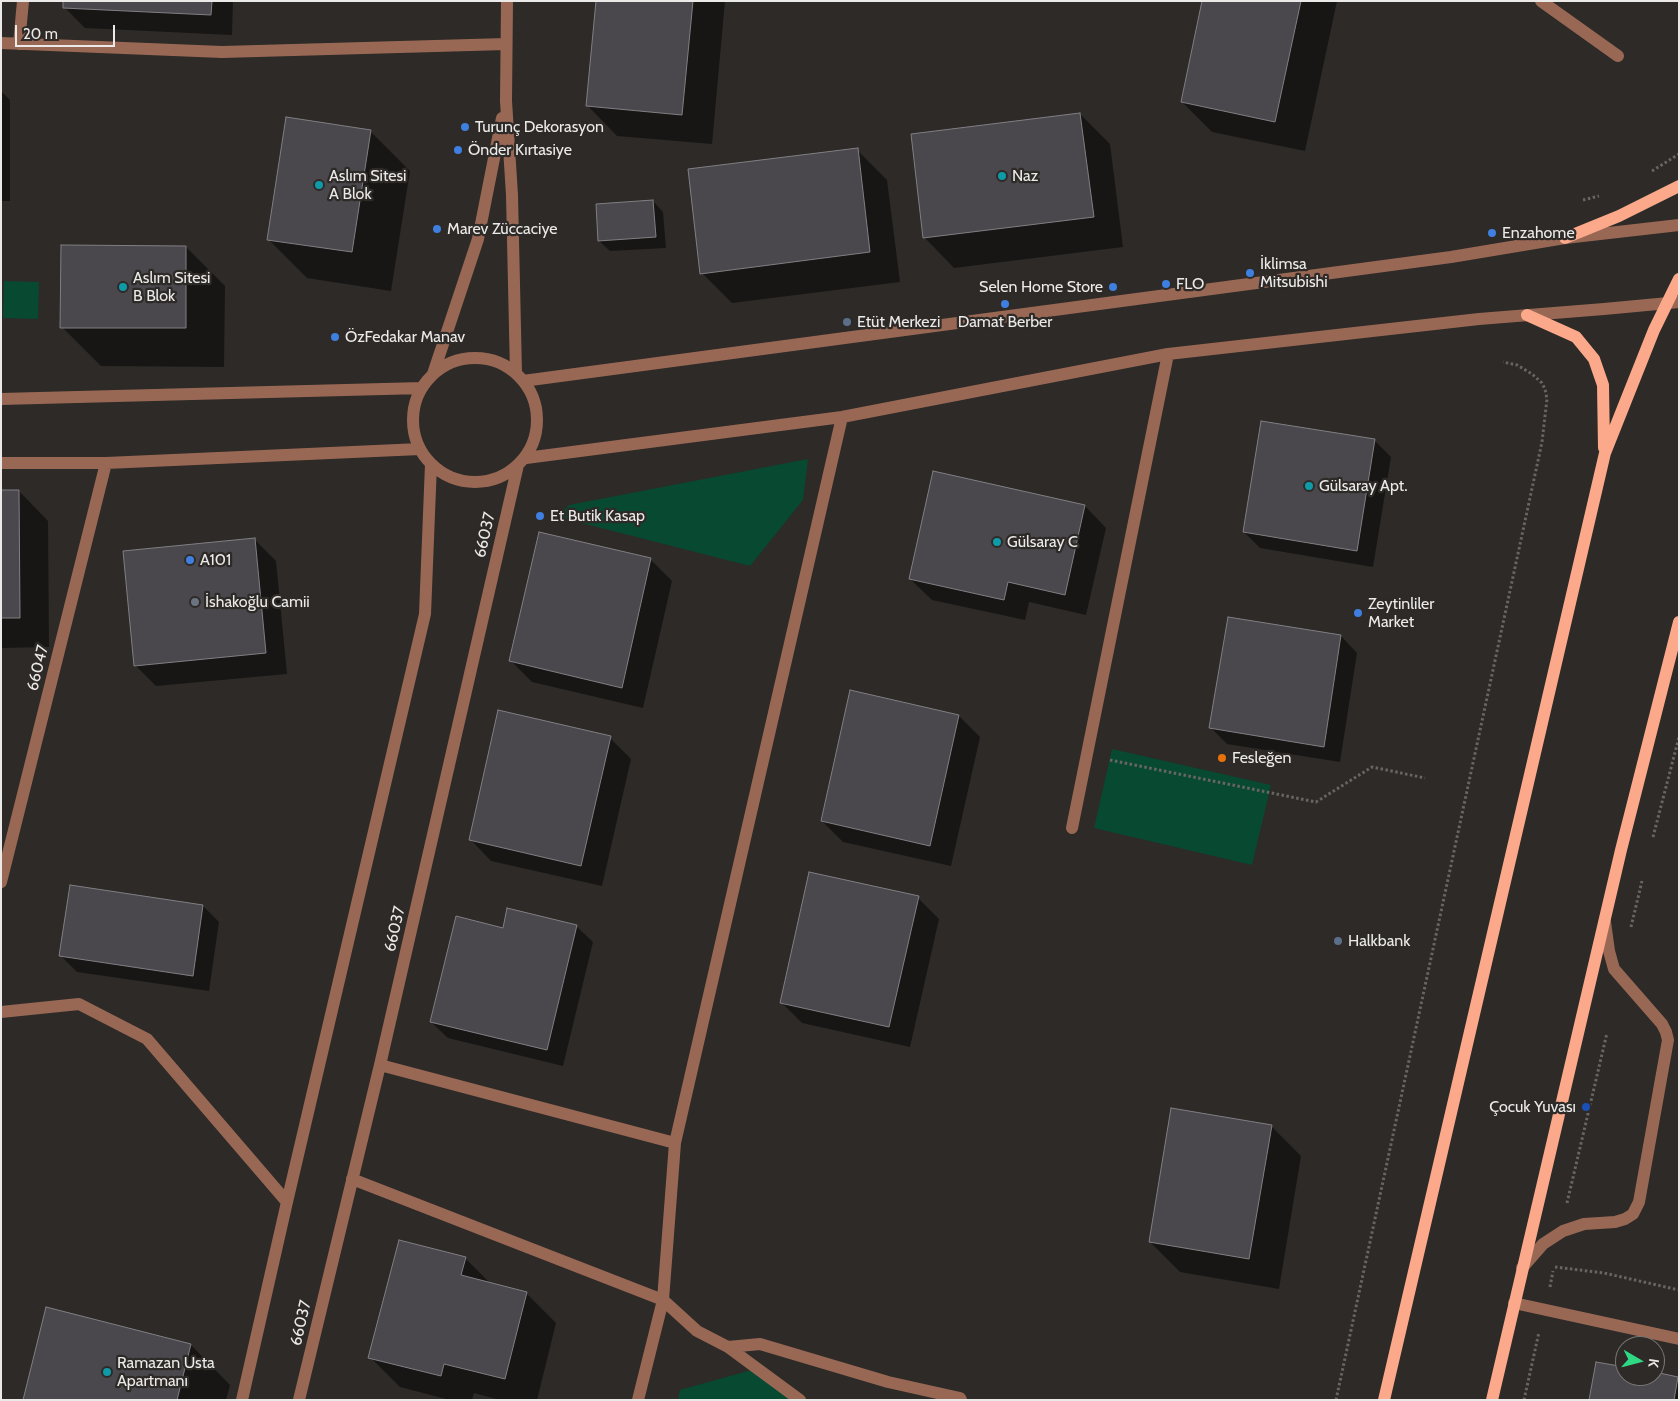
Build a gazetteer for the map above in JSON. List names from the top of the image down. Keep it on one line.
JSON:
{"streets":{"street":["66037","66047"]},"places":["Turunç Dekorasyon","Önder Kırtasiye","Naz","Aslım Sitesi A Blok","Marev Züccaciye","Enzahome","İklimsa Mitsubishi","FLO","Aslım Sitesi B Blok","Selen Home Store","Damat Berber","Etüt Merkezi","ÖzFedakar Manav","Gülsaray Apt.","Et Butik Kasap","Gülsaray C","A101","İshakoğlu Camii","Zeytinliler Market","Fesleğen","Halkbank","Çocuk Yuvası","Ramazan Usta Apartmanı"],"scale_bar":"20 m","north":"right"}
